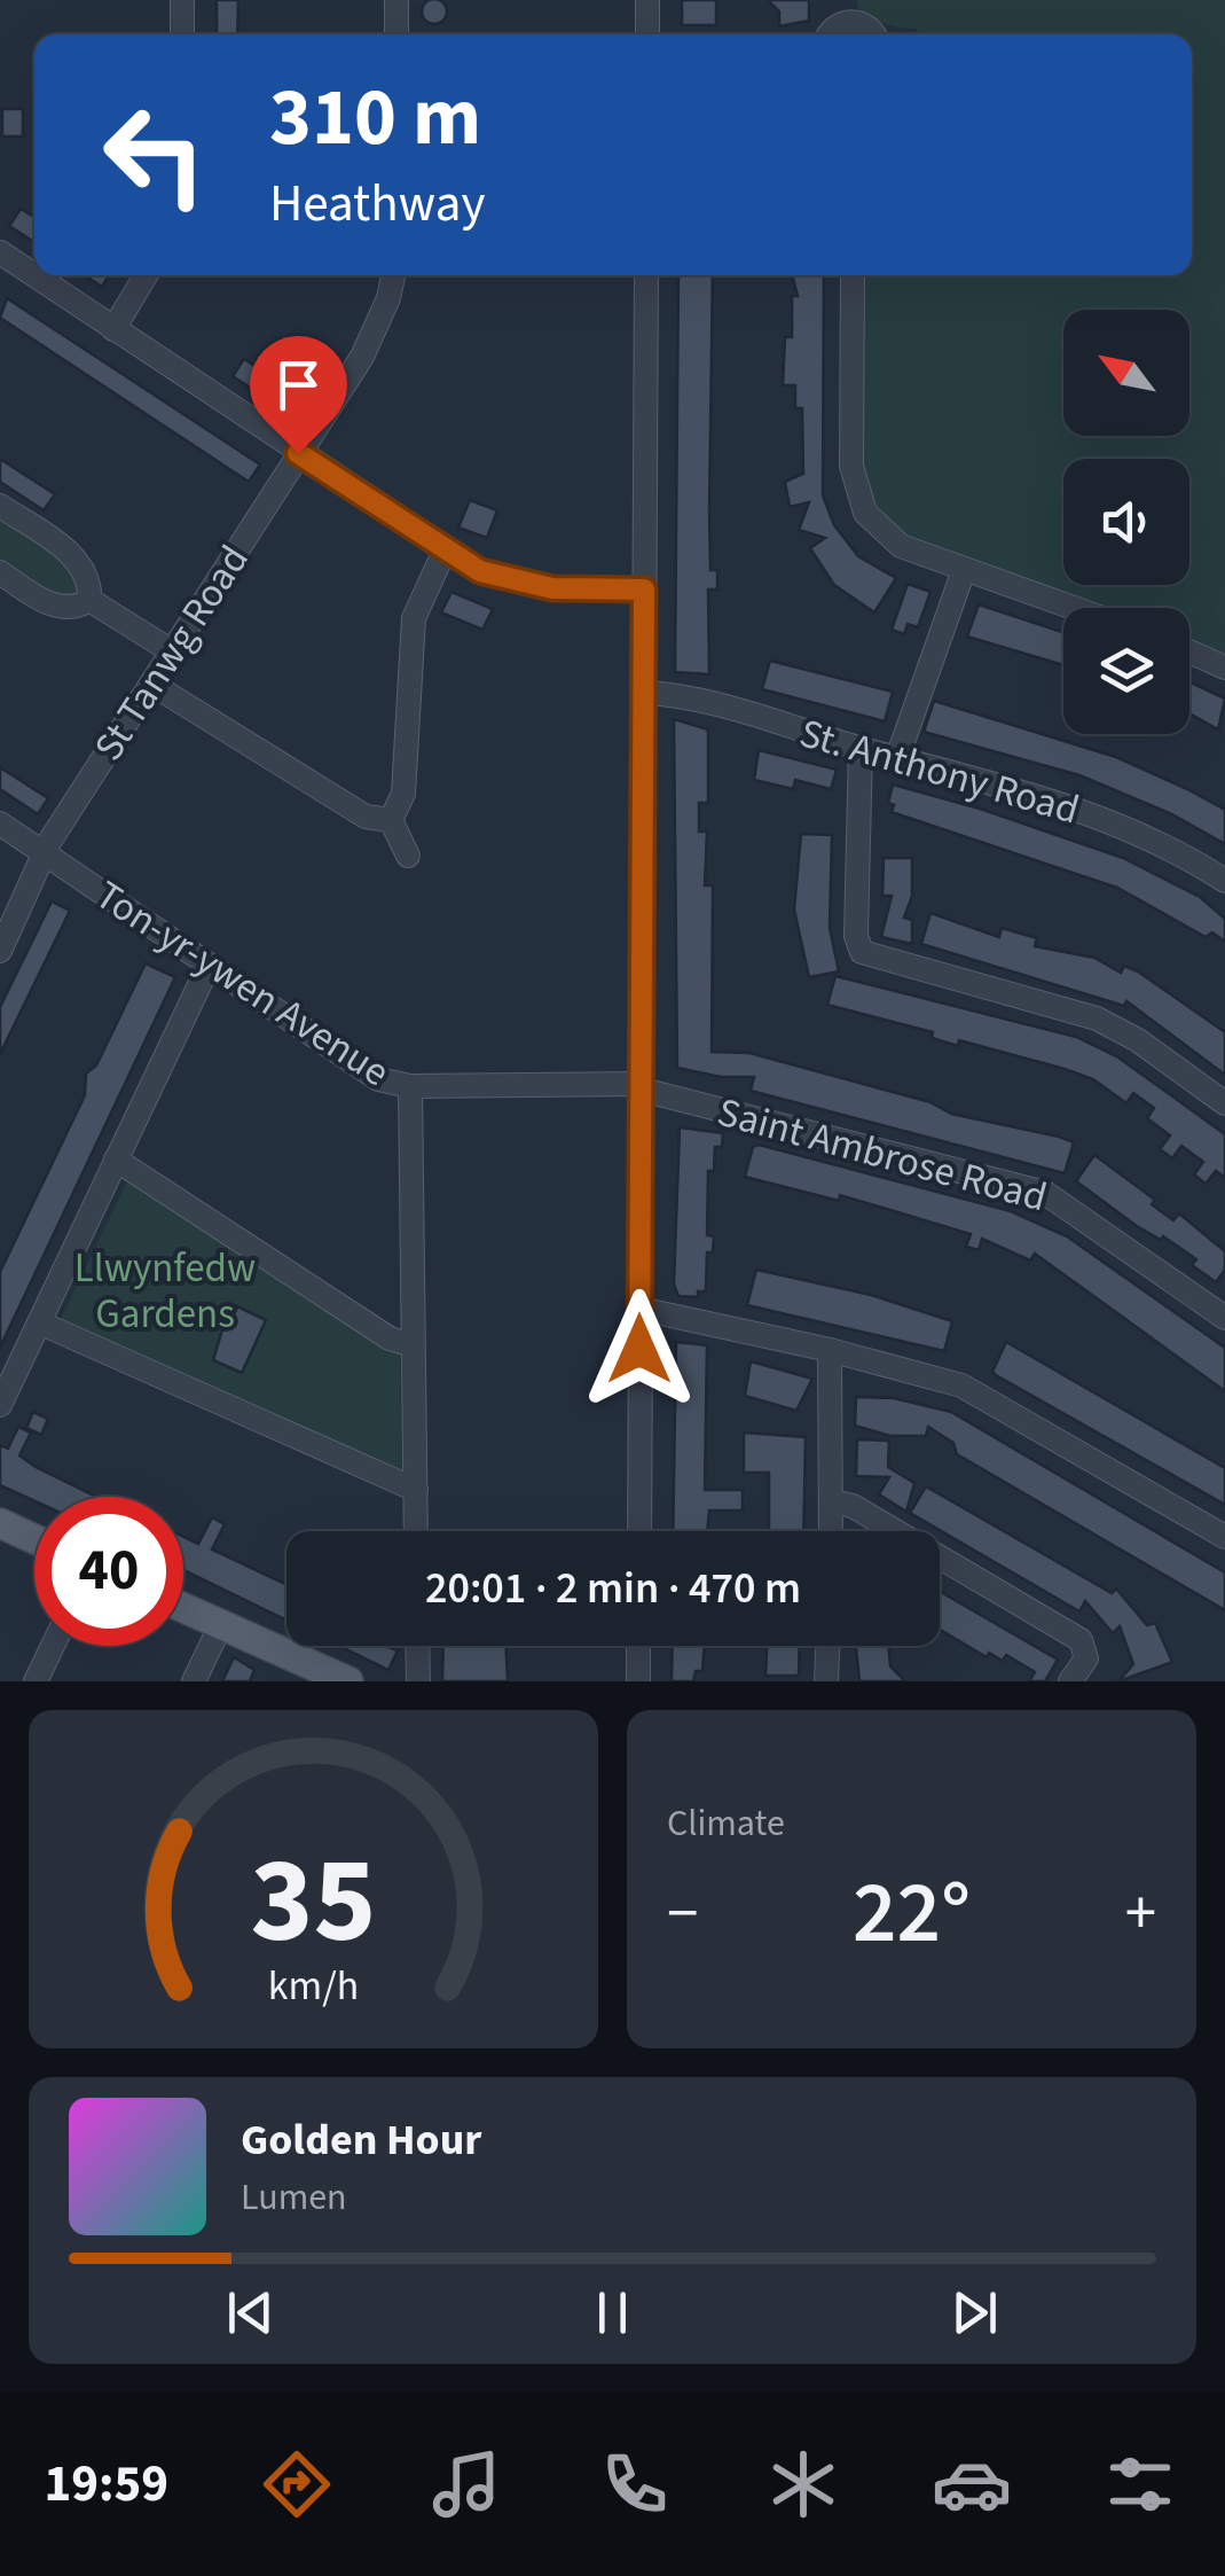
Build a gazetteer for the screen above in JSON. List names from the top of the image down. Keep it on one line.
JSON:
{"streets":{"street":["St Tanwg Road","St. Anthony Road","Ton-yr-ywen Avenue","Saint Ambrose Road"]},"crossings":[["St Tanwg Road","Ton-yr-ywen Avenue"],["Ton-yr-ywen Avenue","Saint Ambrose Road"]],"parks":["Llwynfedw Gardens"],"north":"top left","page":{"turn":["310 m","Heathway"],"limit":"40","trip":"20:01 · 2 min · 470 m","tile":"Climate","heat":["−","22°","+"],"song":["Golden Hour","Lumen"],"tabs":"19:59","gauge":["35","km/h"]}}
